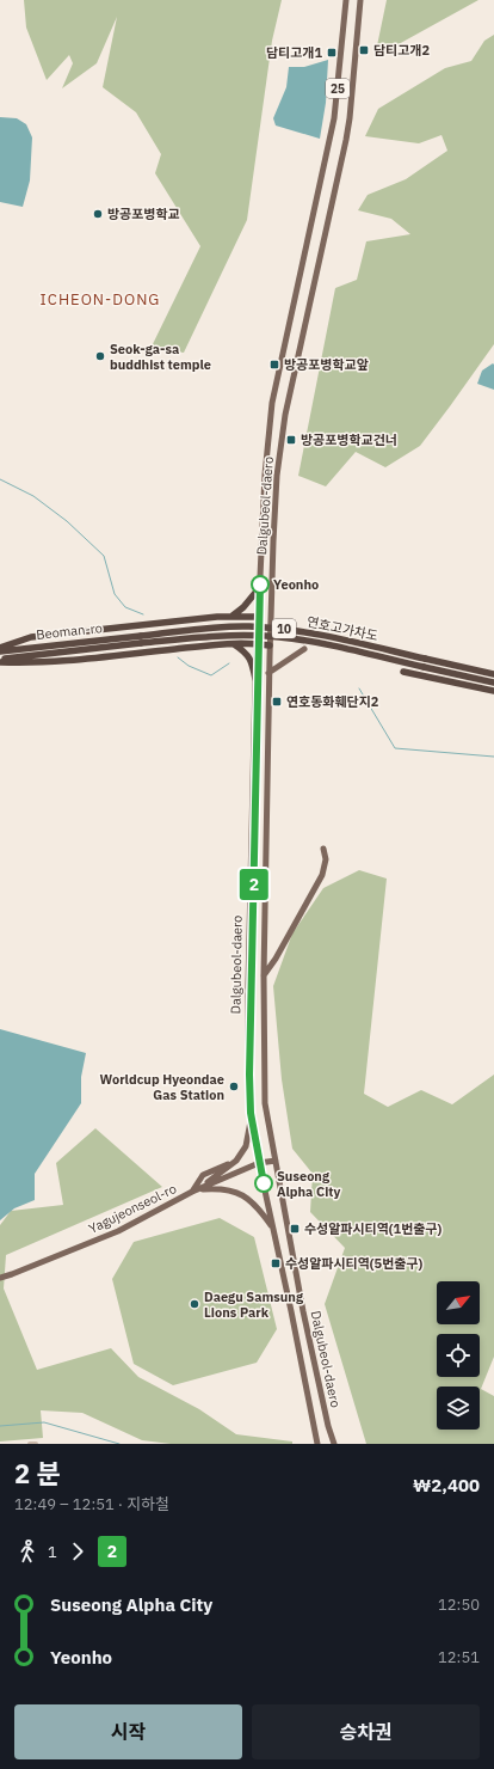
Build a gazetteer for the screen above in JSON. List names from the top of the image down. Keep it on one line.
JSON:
{"streets":{"highway":["10","연호고가차도","Beoman-ro"],"main road":["25","Dalgubeol-daero","Yagujeonseol-ro"]},"crossings":[["Dalgubeol-daero","Yagujeonseol-ro"],["연호고가차도","Beoman-ro"]],"districts":["ICHEON-DONG"],"places":{"transit":["담티고개2","담티고개1","방공포병학교앞","방공포병학교건너","연호동화훼단지2","수성알파시티역(1번출구)","수성알파시티역(5번출구)"],"other":["방공포병학교","Seok-ga-sa buddhist temple","Yeonho","Worldcup Hyeondae Gas Station","Suseong Alpha City","Daegu Samsung Lions Park"]},"lines":["metro line 2"],"north":"top right","page":{"on_map":"2","heading":["2 분","12:49 – 12:51 · 지하철","₩2,400"],"legs":["1","2"],"list":[{"name":"Suseong Alpha City","value":"12:50"},{"name":"Yeonho","value":"12:51"}],"buttons":["시작","승차권"]}}
